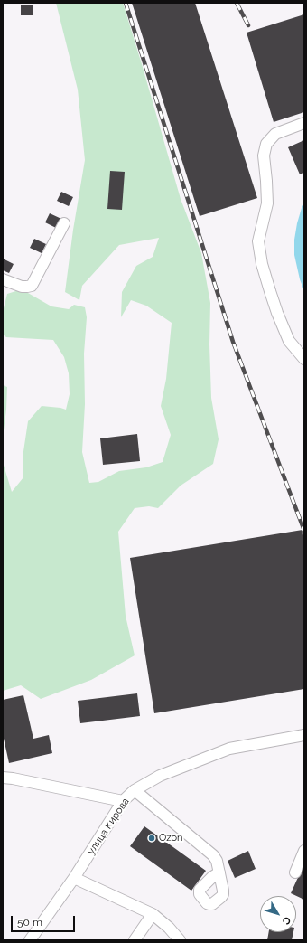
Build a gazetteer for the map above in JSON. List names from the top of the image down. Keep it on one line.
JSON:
{"streets":{"street":["улица Кирова"]},"places":["Ozon"],"scale_bar":"50 m","north":"bottom right"}
